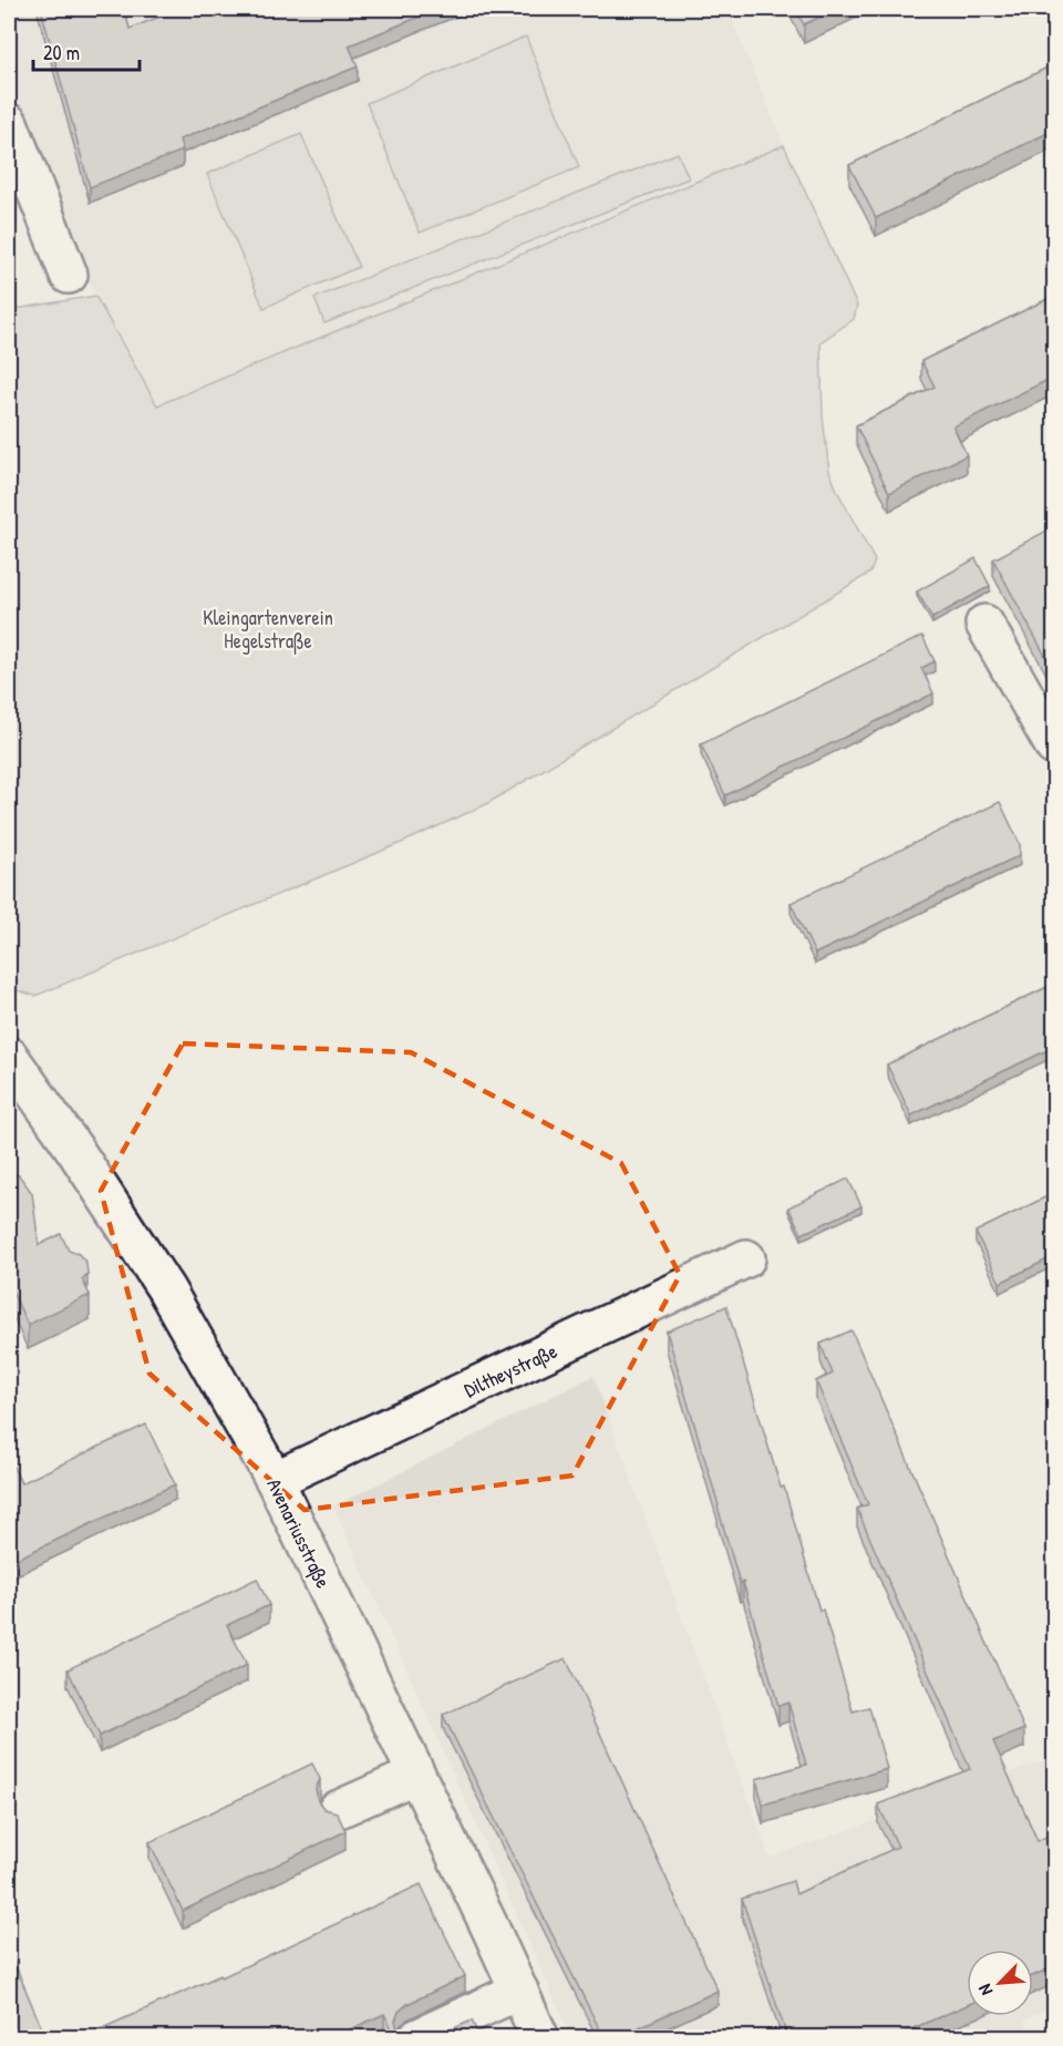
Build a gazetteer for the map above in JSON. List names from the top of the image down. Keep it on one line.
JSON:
{"streets":{"street":["Diltheystraße","Avenariusstraße"]},"crossings":[["Diltheystraße","Avenariusstraße"]],"parks":["Kleingartenverein Hegelstraße"],"scale_bar":"20 m","north":"bottom left"}
